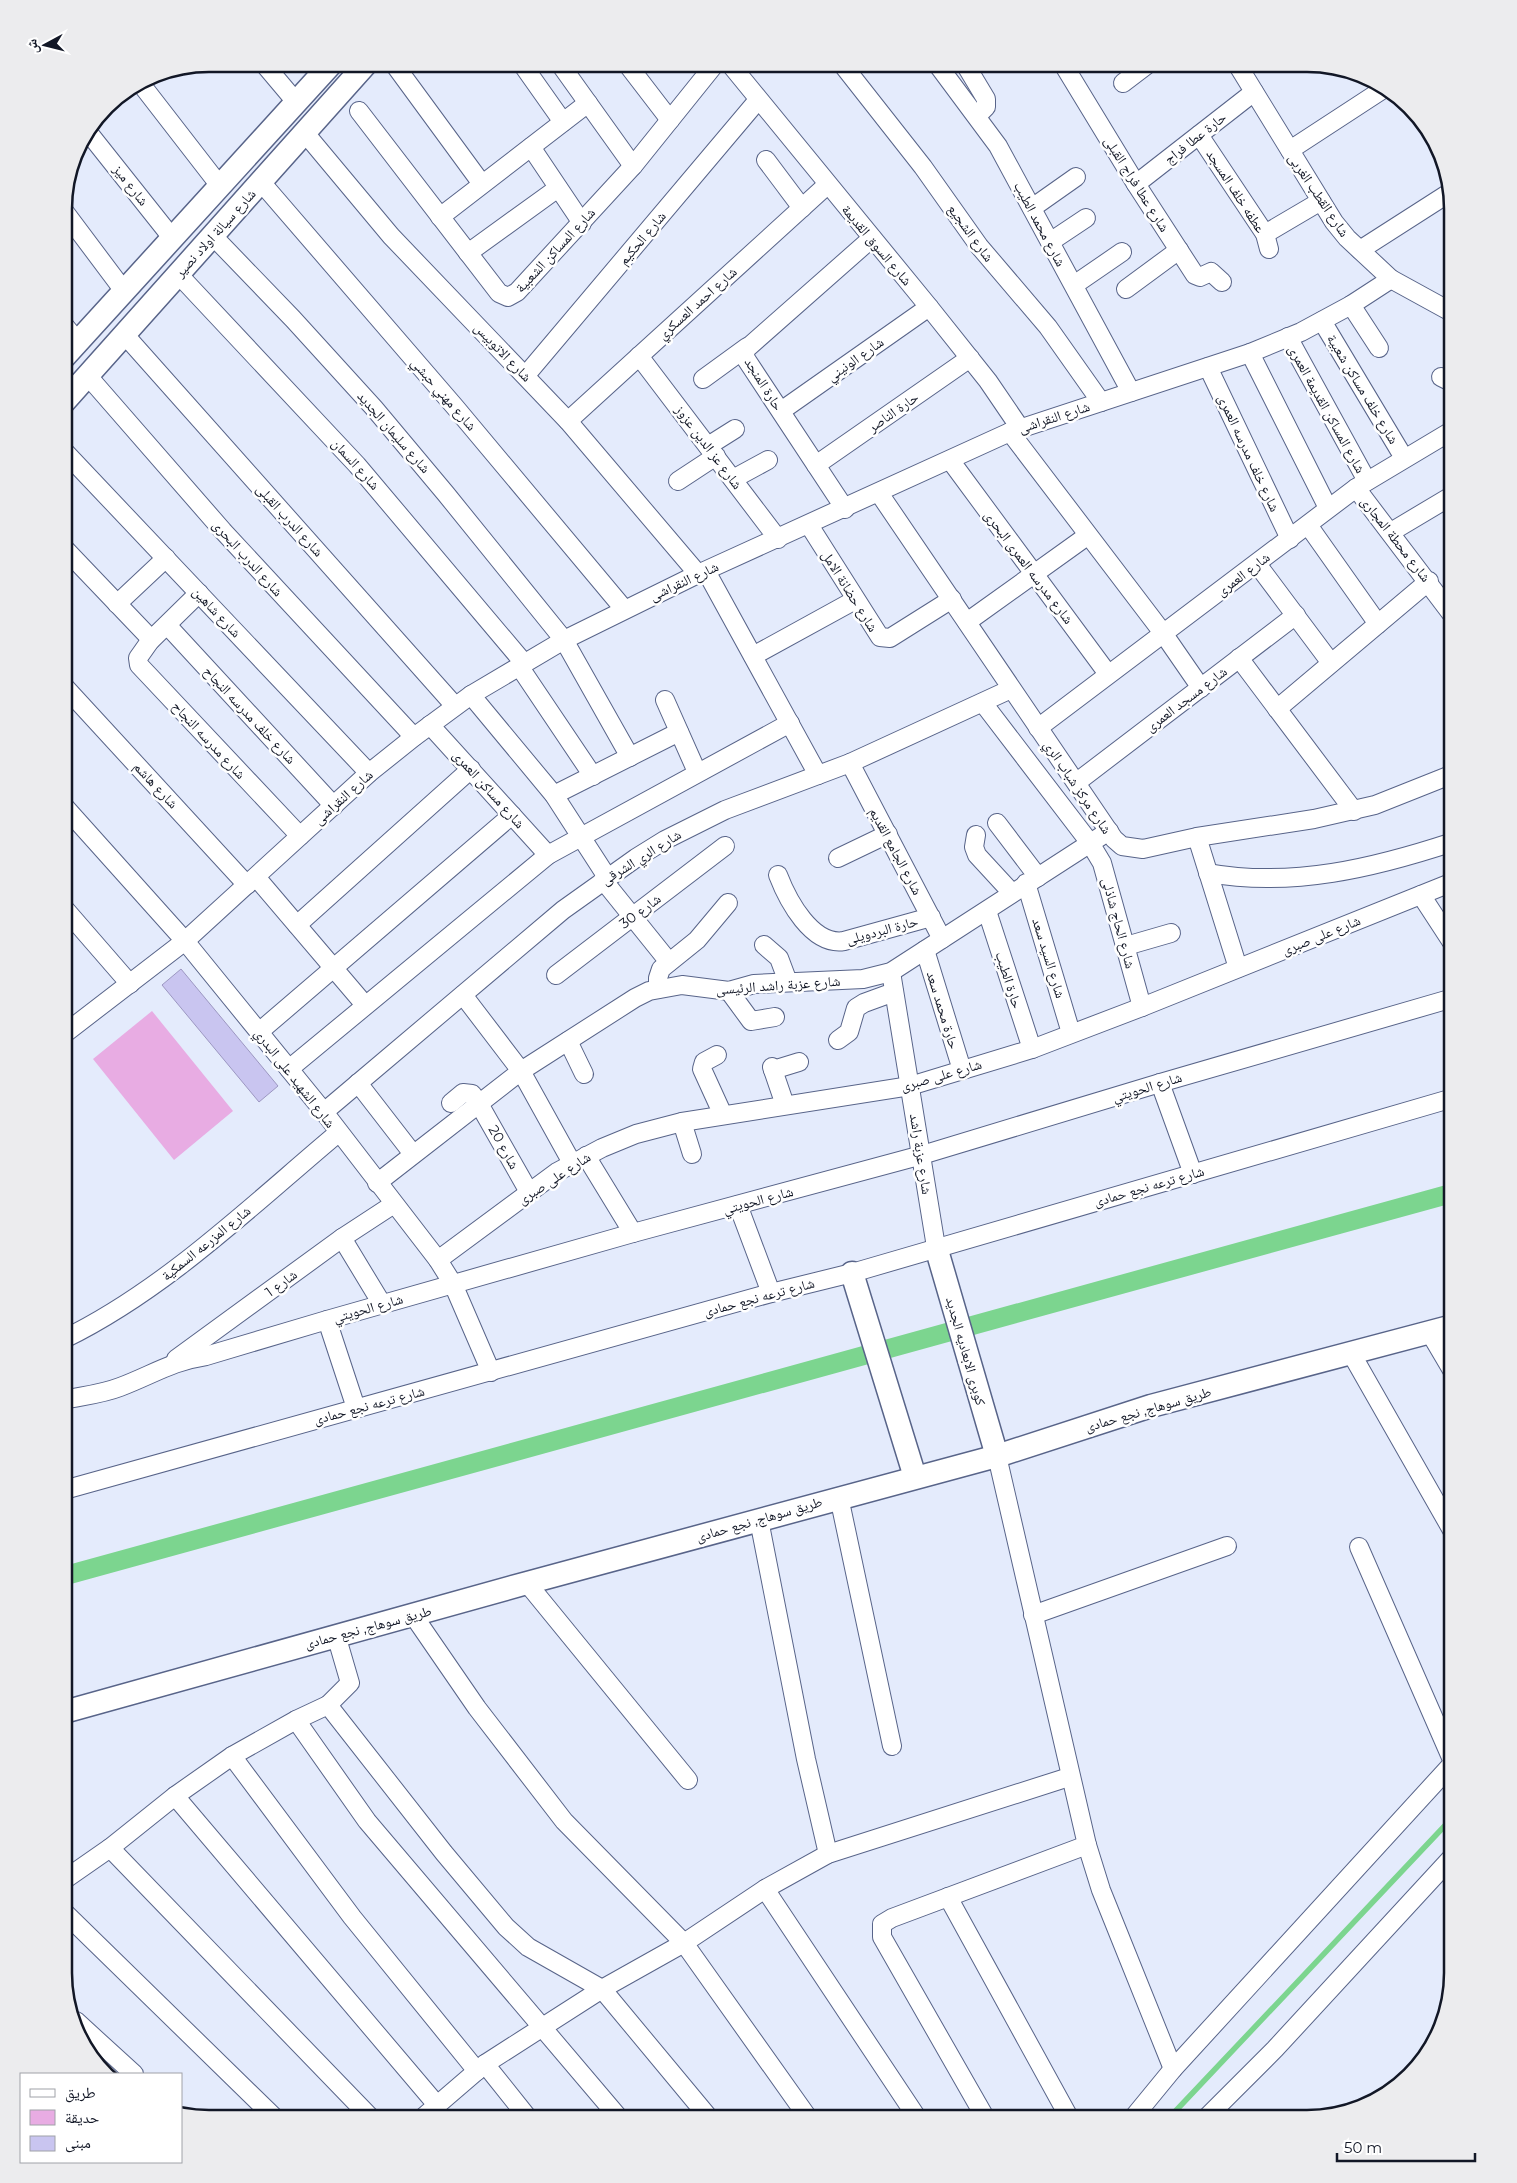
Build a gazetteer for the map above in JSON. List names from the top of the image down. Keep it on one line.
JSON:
{"streets":{"main road":["شارع سيالة اولاد نصير","كوبرى الابعاديه الجديد","طريق سوهاج, نجع حمادى"],"street":["حارة عطا فراج","شارع عطا فراج القبلى","شارع ميز","عطفه خلف المسجد","شارع القطب الغربى","شارع محمد الطيب","شارع الشجيع","شارع الحكيم","شارع السوق القديمة","شارع المساكن الشعبية","شارع احمد العسكري","شارع الاتوبيس","شارع الونيني","حارة المنجد","شارع خلف مساكن شعبية","شارع مهني حبشي","شارع المساكن القديمة العمرى","حارة الناصر","شارع النقراشى","شارع سليمان الجديد","شارع عز الدين عزوز","شارع خلف مدرسه العمرى","شارع السمان","شارع الدرب القبلى","شارع محطة المجارى","شارع الدرب البحرى","شارع مدرسه العمرى البحرى","شارع العمرى","شارع حضانة الامل","شارع شاهين","شارع مسجد العمرى","شارع خلف مدرسه النجاح","شارع مدرسه النجاح","شارع هاشم","شارع مركز شباب الري","شارع مساكن العمرى","شارع الجامع القديم","شارع الري الشرقى","شارع 30","شارع الحاج شاذلى","حارة البردويلى","شارع على صبرى","شارع السيد سعد","حارة الطيب","شارع عزبة راشد الرئيسى","حارة محمد سعد","شارع الشهيد على البدري","شارع الحويتي","شارع 20","شارع عزبة راشد","شارع ترعه نجع حمادى","شارع المزرعه السمكية","شارع 1"]},"crossings":[["حارة عطا فراج","شارع عطا فراج القبلى"],["حارة عطا فراج","عطفه خلف المسجد"],["حارة عطا فراج","شارع القطب الغربى"],["شارع ميز","شارع سيالة اولاد نصير"],["عطفه خلف المسجد","شارع القطب الغربى"],["شارع القطب الغربى","شارع النقراشى"],["شارع محمد الطيب","شارع النقراشى"],["شارع سيالة اولاد نصير","شارع الاتوبيس"],["شارع سيالة اولاد نصير","شارع مهني حبشي"],["شارع سيالة اولاد نصير","شارع سليمان الجديد"],["شارع سيالة اولاد نصير","شارع السمان"],["شارع سيالة اولاد نصير","شارع الدرب القبلى"],["شارع سيالة اولاد نصير","شارع الدرب البحرى"],["شارع الشجيع","شارع النقراشى"],["شارع الحكيم","شارع السوق القديمة"],["شارع الحكيم","شارع الاتوبيس"],["شارع السوق القديمة","شارع احمد العسكري"],["شارع السوق القديمة","شارع الونيني"],["شارع السوق القديمة","حارة المنجد"],["شارع السوق القديمة","حارة الناصر"],["شارع السوق القديمة","شارع النقراشى"],["شارع السوق القديمة","شارع العمرى"],["شارع السوق القديمة","شارع مسجد العمرى"],["شارع احمد العسكري","شارع الاتوبيس"],["شارع احمد العسكري","شارع عز الدين عزوز"],["شارع الاتوبيس","شارع النقراشى"],["شارع الاتوبيس","شارع الري الشرقى"],["شارع الونيني","حارة المنجد"],["حارة المنجد","حارة الناصر"],["حارة المنجد","شارع النقراشى"],["شارع خلف مساكن شعبية","شارع النقراشى"],["شارع خلف مساكن شعبية","شارع العمرى"],["شارع مهني حبشي","شارع النقراشى"],["شارع المساكن القديمة العمرى","شارع النقراشى"],["شارع المساكن القديمة العمرى","شارع محطة المجارى"],["شارع المساكن القديمة العمرى","شارع العمرى"],["شارع النقراشى","شارع سليمان الجديد"],["شارع النقراشى","شارع عز الدين عزوز"],["شارع النقراشى","شارع خلف مدرسه العمرى"],["شارع النقراشى","شارع السمان"],["شارع النقراشى","شارع الدرب القبلى"],["شارع النقراشى","شارع الدرب البحرى"],["شارع النقراشى","شارع مدرسه العمرى البحرى"],["شارع النقراشى","شارع حضانة الامل"],["شارع النقراشى","شارع شاهين"],["شارع النقراشى","شارع خلف مدرسه النجاح"],["شارع النقراشى","شارع مدرسه النجاح"],["شارع النقراشى","شارع هاشم"],["شارع النقراشى","شارع مركز شباب الري"],["شارع النقراشى","شارع مساكن العمرى"],["شارع النقراشى","شارع الشهيد على البدري"],["شارع خلف مدرسه العمرى","شارع العمرى"],["شارع محطة المجارى","شارع العمرى"],["شارع مدرسه العمرى البحرى","شارع العمرى"],["شارع العمرى","شارع مركز شباب الري"],["شارع حضانة الامل","شارع مركز شباب الري"],["شارع مسجد العمرى","شارع مركز شباب الري"],["شارع مركز شباب الري","شارع الري الشرقى"],["شارع مركز شباب الري","شارع عزبة راشد الرئيسى"],["شارع الجامع القديم","شارع الري الشرقى"],["شارع الجامع القديم","حارة البردويلى"],["شارع الجامع القديم","شارع عزبة راشد الرئيسى"],["شارع الري الشرقى","شارع الحاج شاذلى"],["شارع الري الشرقى","شارع الشهيد على البدري"],["شارع الحاج شاذلى","شارع على صبرى"],["شارع الحاج شاذلى","شارع عزبة راشد الرئيسى"],["شارع على صبرى","شارع السيد سعد"],["شارع على صبرى","حارة الطيب"],["شارع على صبرى","حارة محمد سعد"],["شارع على صبرى","شارع الشهيد على البدري"],["شارع على صبرى","شارع 20"],["شارع على صبرى","شارع عزبة راشد"],["شارع السيد سعد","شارع عزبة راشد الرئيسى"],["حارة الطيب","شارع عزبة راشد الرئيسى"],["شارع عزبة راشد الرئيسى","حارة محمد سعد"],["شارع عزبة راشد الرئيسى","شارع الشهيد على البدري"],["شارع عزبة راشد الرئيسى","شارع 20"],["شارع عزبة راشد الرئيسى","شارع عزبة راشد"],["شارع الشهيد على البدري","شارع الحويتي"],["شارع الشهيد على البدري","شارع ترعه نجع حمادى"],["شارع الشهيد على البدري","شارع المزرعه السمكية"],["شارع الشهيد على البدري","شارع 1"],["شارع الحويتي","شارع عزبة راشد"],["شارع الحويتي","شارع 1"],["شارع عزبة راشد","شارع ترعه نجع حمادى"],["شارع عزبة راشد","كوبرى الابعاديه الجديد"],["شارع ترعه نجع حمادى","كوبرى الابعاديه الجديد"],["كوبرى الابعاديه الجديد","طريق سوهاج, نجع حمادى"]],"legend":["طريق","حديقة","مبنى"],"scale_bar":"50 m","north":"left"}
